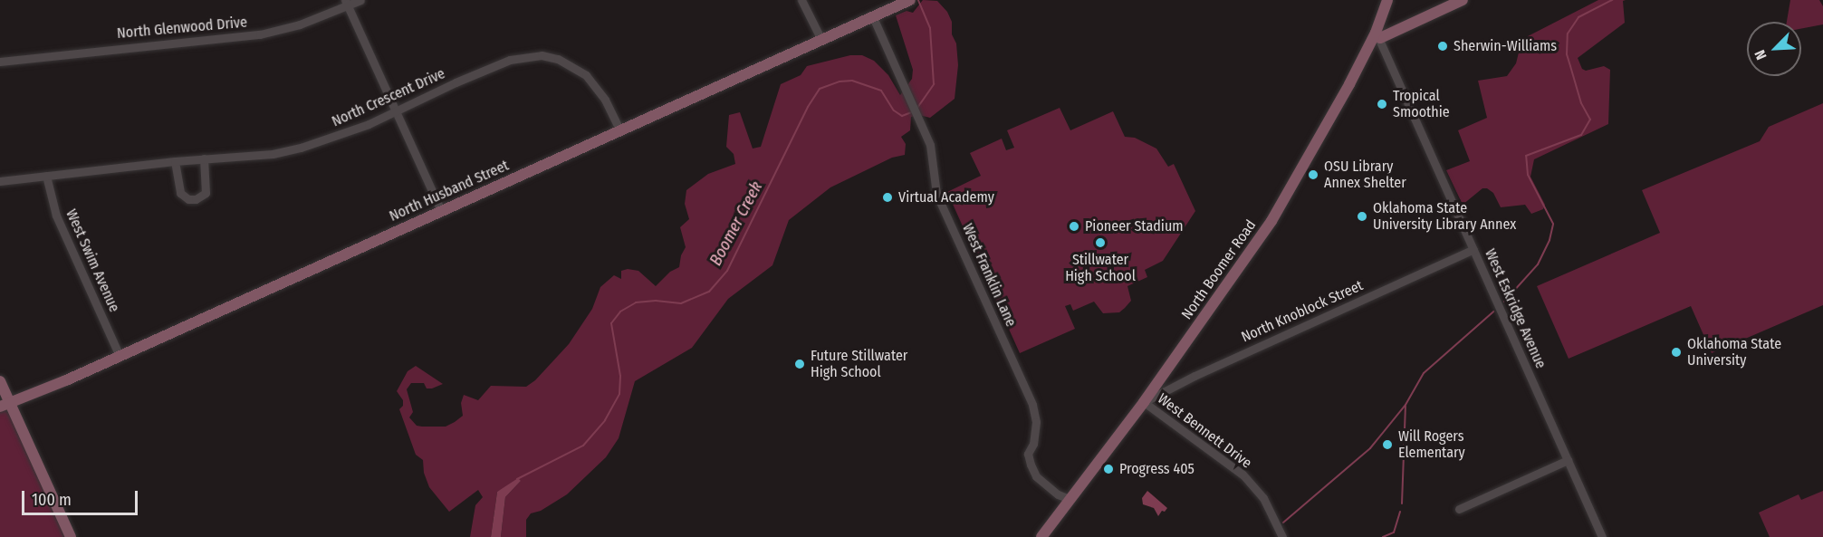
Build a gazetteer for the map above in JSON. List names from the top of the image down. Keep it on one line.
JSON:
{"streets":{"street":["North Glenwood Drive","North Crescent Drive","North Husband Street","West Swim Avenue","North Boomer Road","West Franklin Lane","West Eskridge Avenue","North Knoblock Street","West Bennett Drive"]},"crossings":[["North Crescent Drive","North Husband Street"],["North Crescent Drive","West Swim Avenue"],["North Husband Street","West Swim Avenue"],["North Husband Street","West Franklin Lane"],["North Boomer Road","West Franklin Lane"],["North Boomer Road","West Eskridge Avenue"],["North Boomer Road","North Knoblock Street"],["North Boomer Road","West Bennett Drive"],["West Eskridge Avenue","North Knoblock Street"],["North Knoblock Street","West Bennett Drive"]],"water":["Boomer Creek"],"places":["Sherwin-Williams","Tropical Smoothie","OSU Library Annex Shelter","Virtual Academy","Oklahoma State University Library Annex","Pioneer Stadium","Stillwater High School","Oklahoma State University","Future Stillwater High School","Will Rogers Elementary","Progress 405"],"scale_bar":"100 m","north":"bottom left"}
